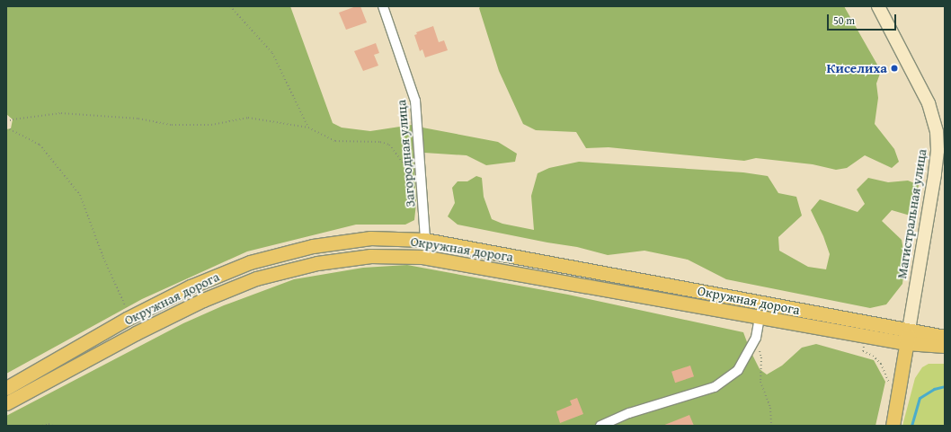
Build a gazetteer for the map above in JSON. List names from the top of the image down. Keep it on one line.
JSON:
{"streets":{"main road":["Магистральная улица","Окружная дорога"],"street":["Загородная улица"]},"crossings":[["Загородная улица","Окружная дорога"],["Магистральная улица","Окружная дорога"]],"places":["Киселиха"],"scale_bar":"50 m"}
